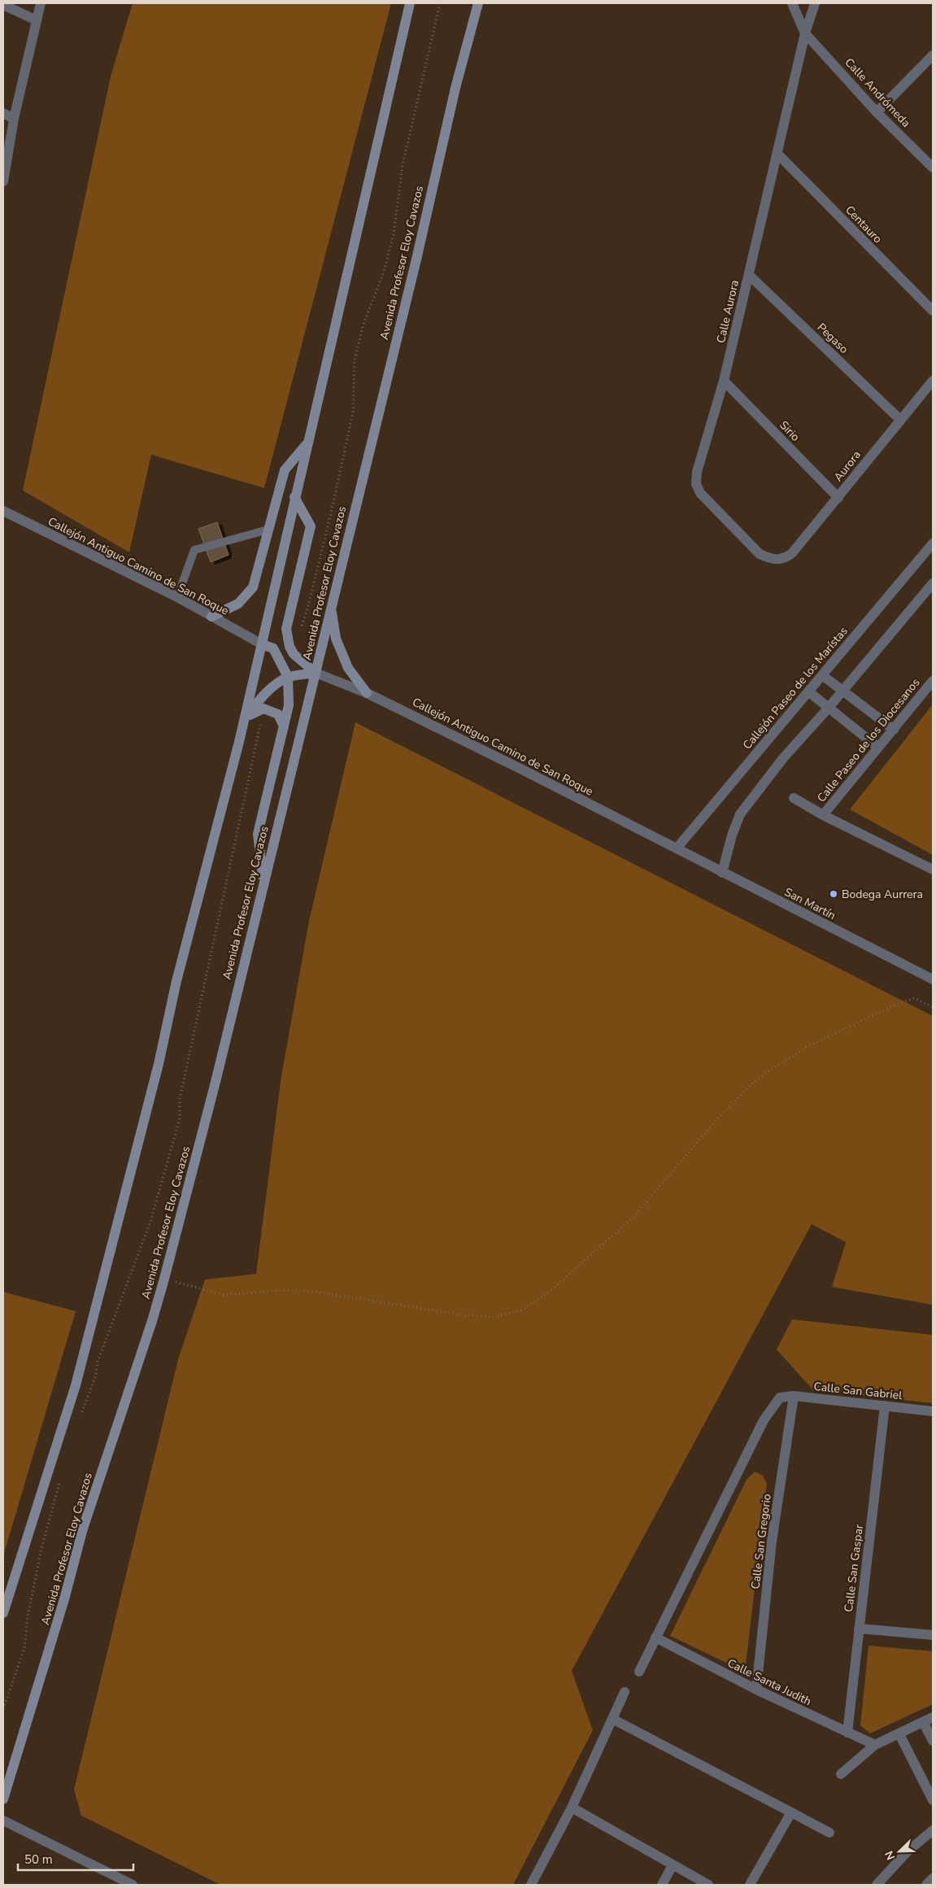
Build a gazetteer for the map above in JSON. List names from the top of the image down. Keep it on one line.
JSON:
{"streets":{"main road":["Avenida Profesor Eloy Cavazos"],"street":["Calle Andrómeda","Centauro","Calle Aurora","Pegaso","Sirio","Aurora","Callejón Antiguo Camino de San Roque","Callejón Paseo de los Marístas","Calle Paseo de los Diocesanos","San Martín","Calle San Gabriel","Calle San Gregorio","Calle San Gaspar","Calle Santa Judith"]},"crossings":[["Calle Andrómeda","Calle Aurora"],["Centauro","Calle Aurora"],["Avenida Profesor Eloy Cavazos","Callejón Antiguo Camino de San Roque"],["Calle Aurora","Pegaso"],["Calle Aurora","Sirio"],["Calle Aurora","Aurora"],["Pegaso","Aurora"],["Sirio","Aurora"],["Callejón Antiguo Camino de San Roque","Callejón Paseo de los Marístas"],["Callejón Antiguo Camino de San Roque","San Martín"],["Callejón Paseo de los Marístas","San Martín"],["Calle San Gabriel","Calle San Gregorio"],["Calle San Gabriel","Calle San Gaspar"],["Calle San Gabriel","Calle Santa Judith"],["Calle San Gregorio","Calle Santa Judith"],["Calle San Gaspar","Calle Santa Judith"]],"places":["Bodega Aurrera"],"scale_bar":"50 m","north":"bottom left"}
